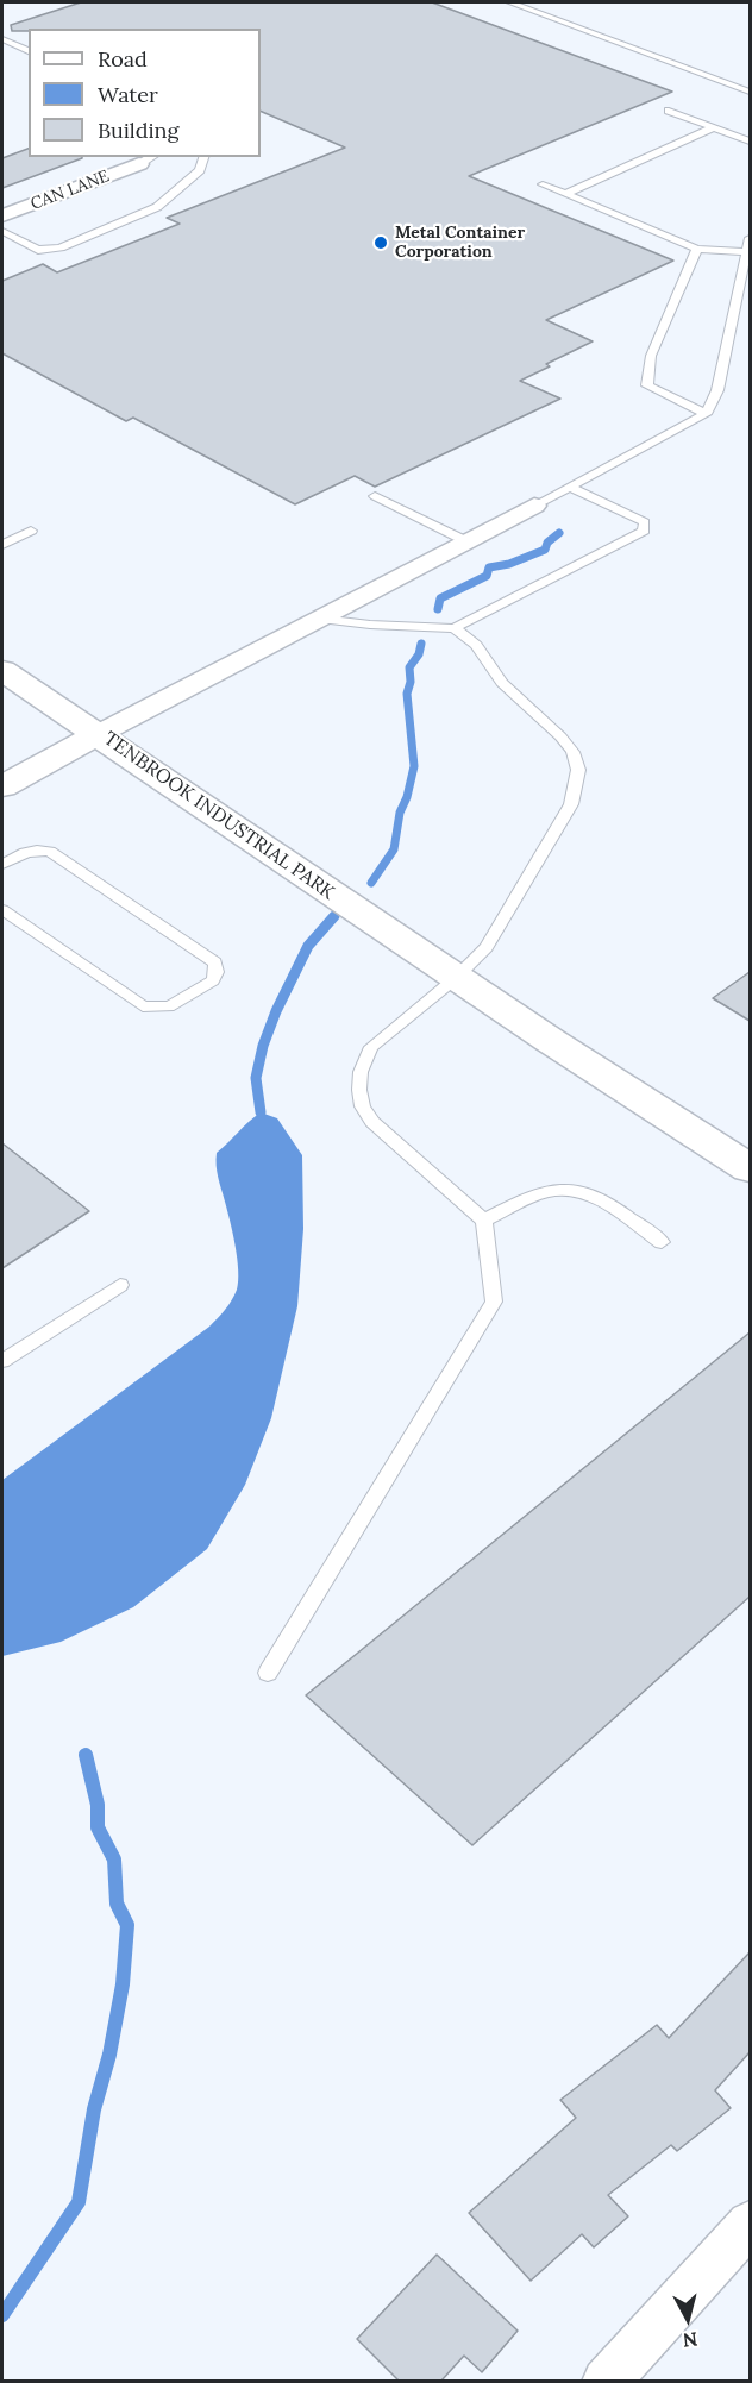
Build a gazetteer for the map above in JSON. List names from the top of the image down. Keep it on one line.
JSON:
{"streets":{"street":["CAN LANE","TENBROOK INDUSTRIAL PARK"]},"places":["Metal Container Corporation"],"legend":["Road","Water","Building"],"north":"bottom"}
